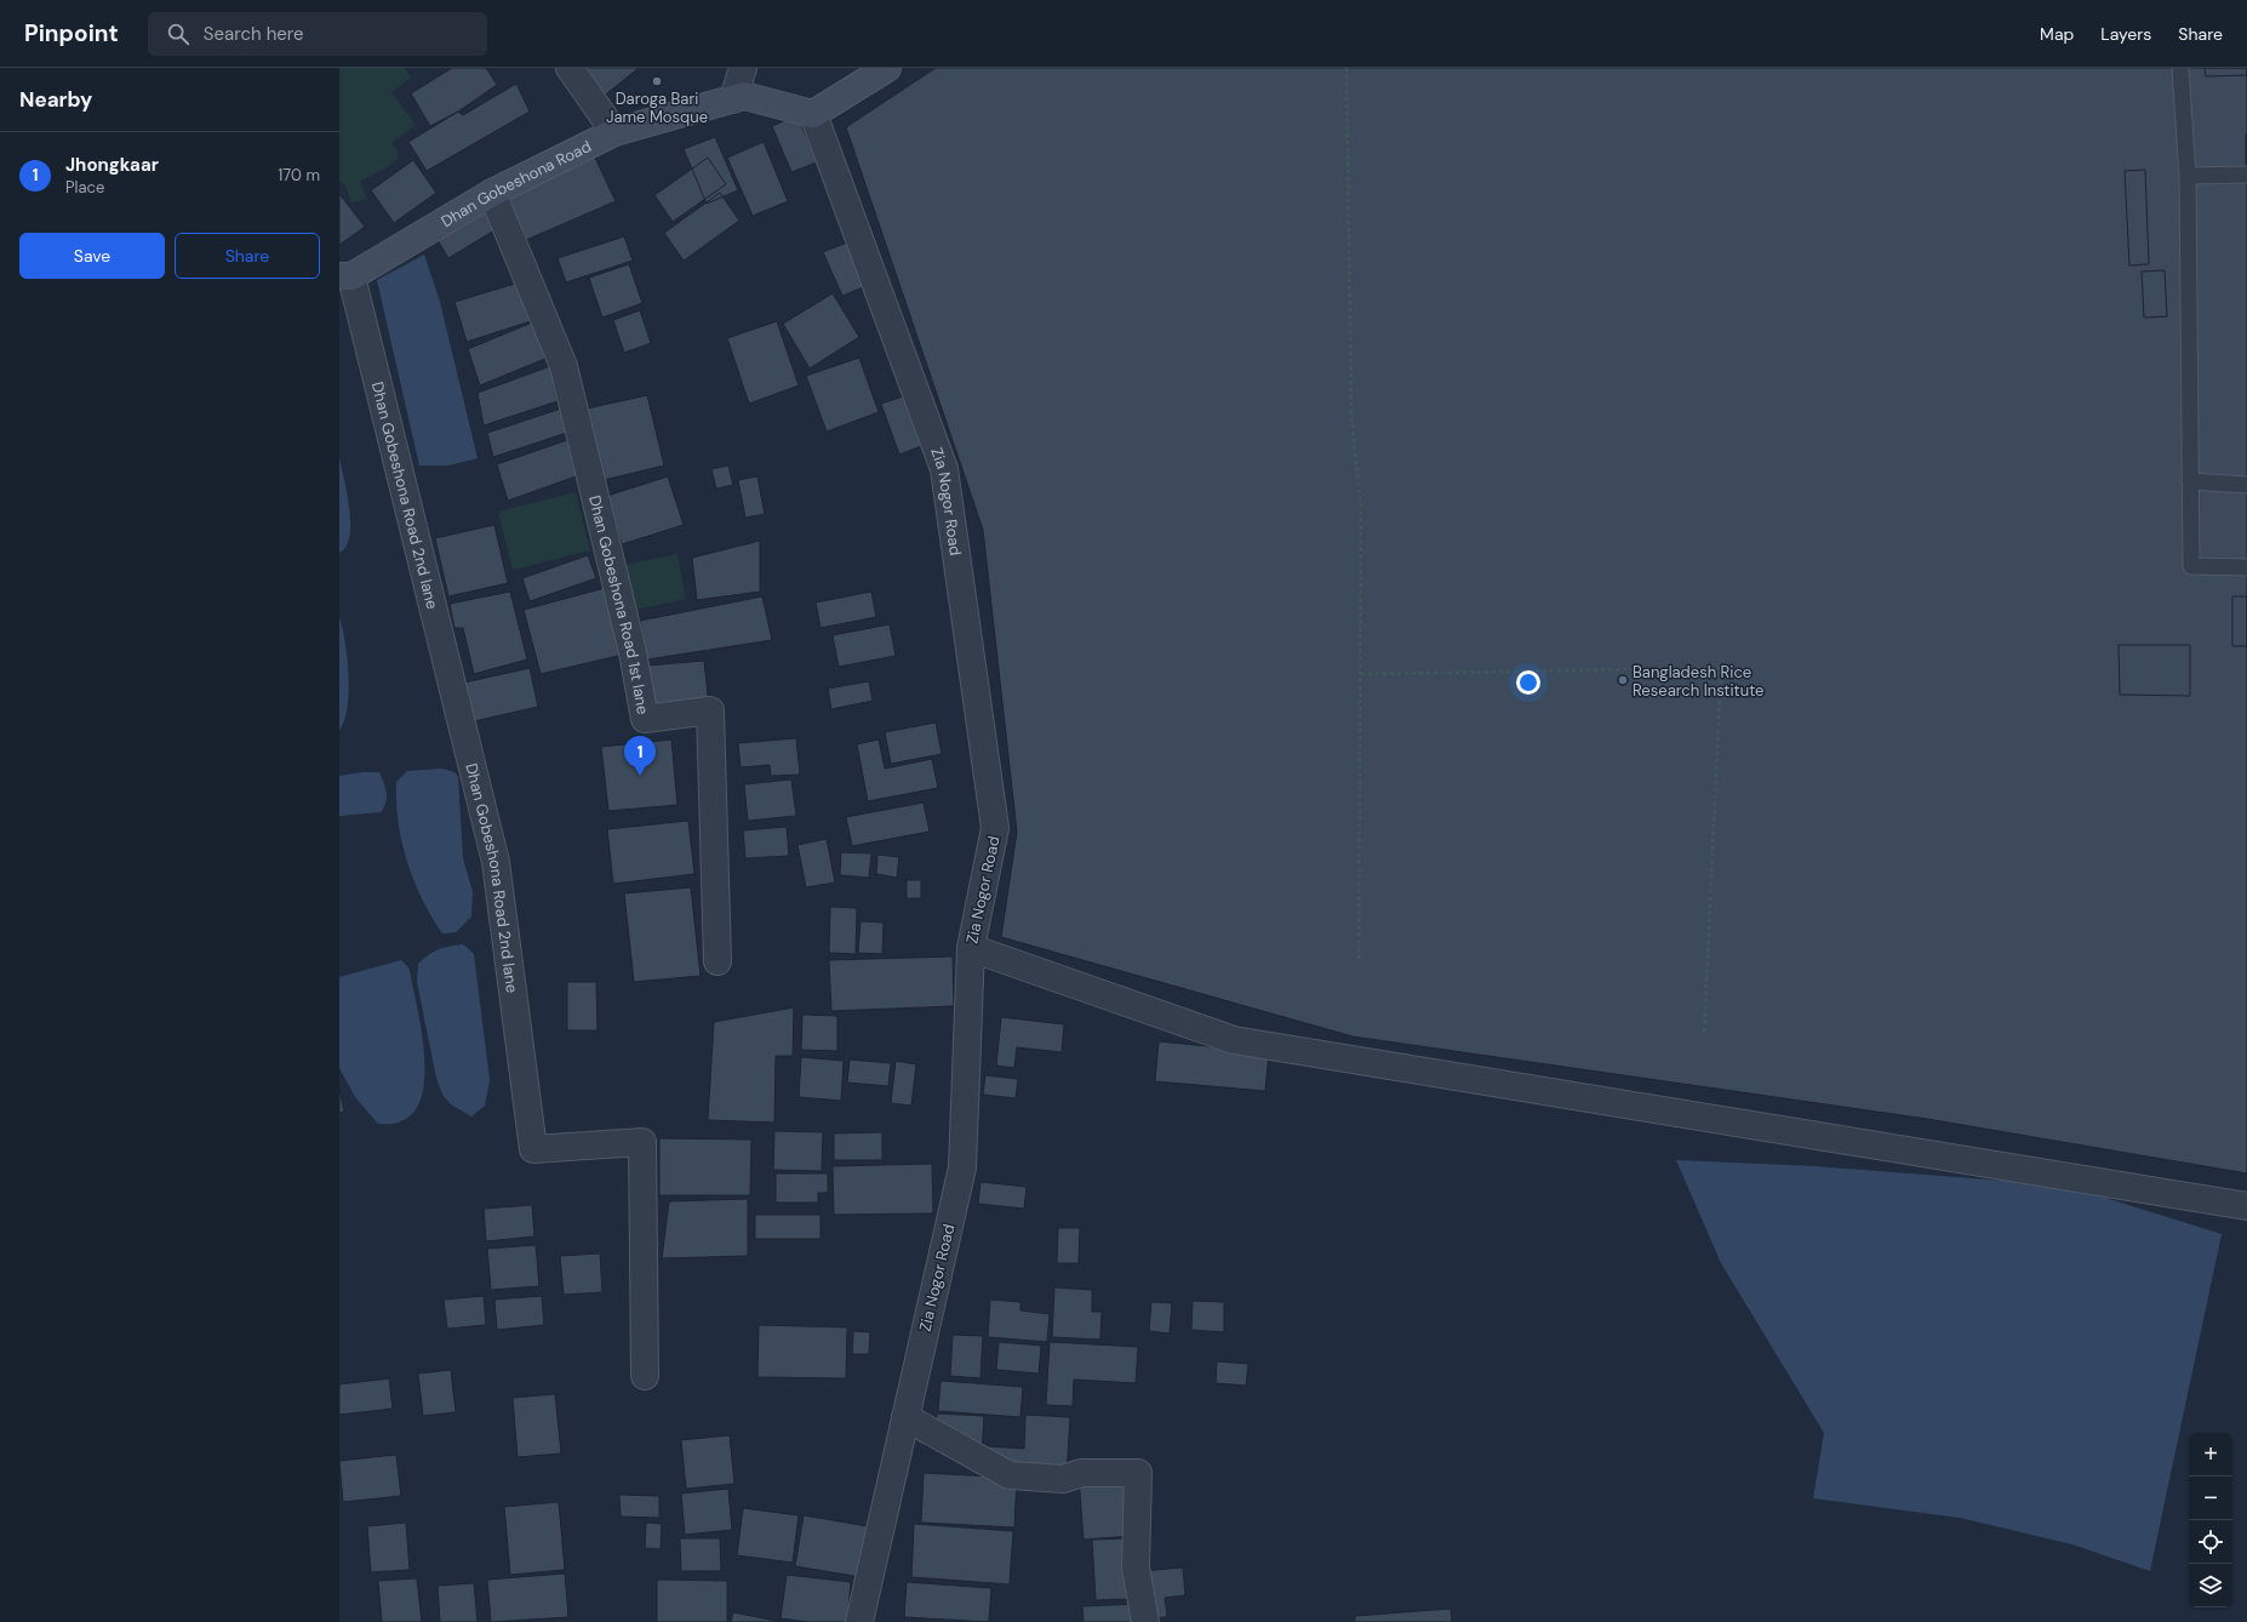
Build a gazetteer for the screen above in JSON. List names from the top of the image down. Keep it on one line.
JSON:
{"streets":{"street":["Dhan Gobeshona Road","Dhan Gobeshona Road 2nd lane","Zia Nogor Road","Dhan Gobeshona Road 1st lane"]},"crossings":[["Dhan Gobeshona Road","Dhan Gobeshona Road 2nd lane"],["Dhan Gobeshona Road","Zia Nogor Road"],["Dhan Gobeshona Road","Dhan Gobeshona Road 1st lane"]],"places":["Daroga Bari Jame Mosque","Bangladesh Rice Research Institute"],"page":{"header":"Pinpoint","search":"Search here","nav":["Map","Layers","Share"],"heading":"Nearby","list":[{"mark":"1","name":"Jhongkaar","note":"Place","value":"170 m"}],"buttons":["Save","Share"],"pins":"1","map_buttons":["+","−"]}}
